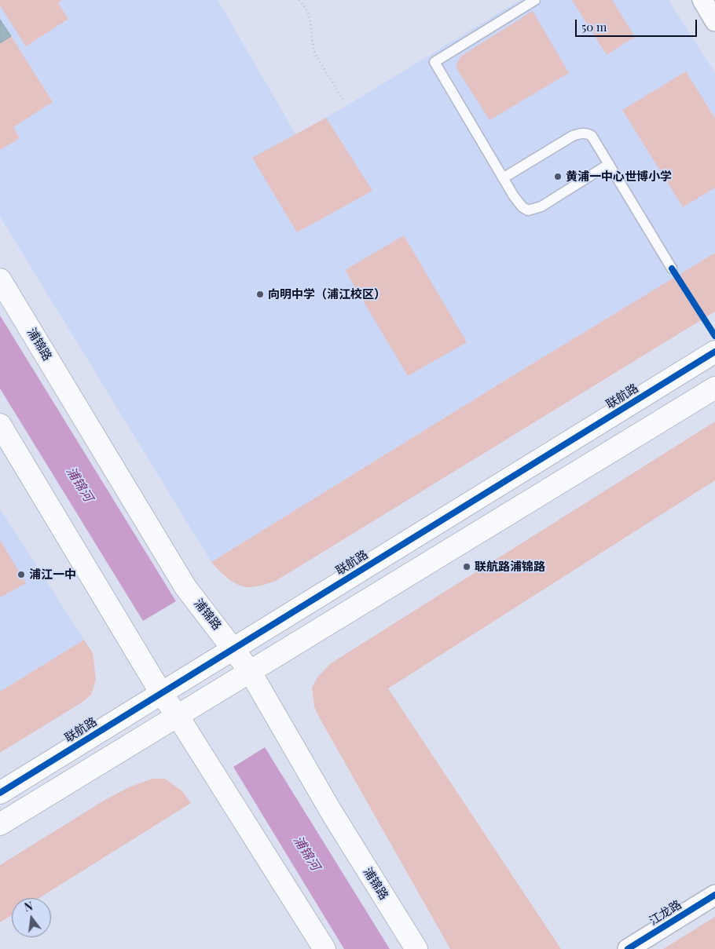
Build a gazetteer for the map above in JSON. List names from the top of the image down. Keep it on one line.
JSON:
{"streets":{"street":["浦锦路","联航路","江龙路"]},"crossings":[["浦锦路","联航路"]],"water":["浦锦河"],"places":["黄浦一中心世博小学","向明中学（浦江校区）","联航路浦锦路","浦江一中"],"scale_bar":"50 m","north":"top"}
